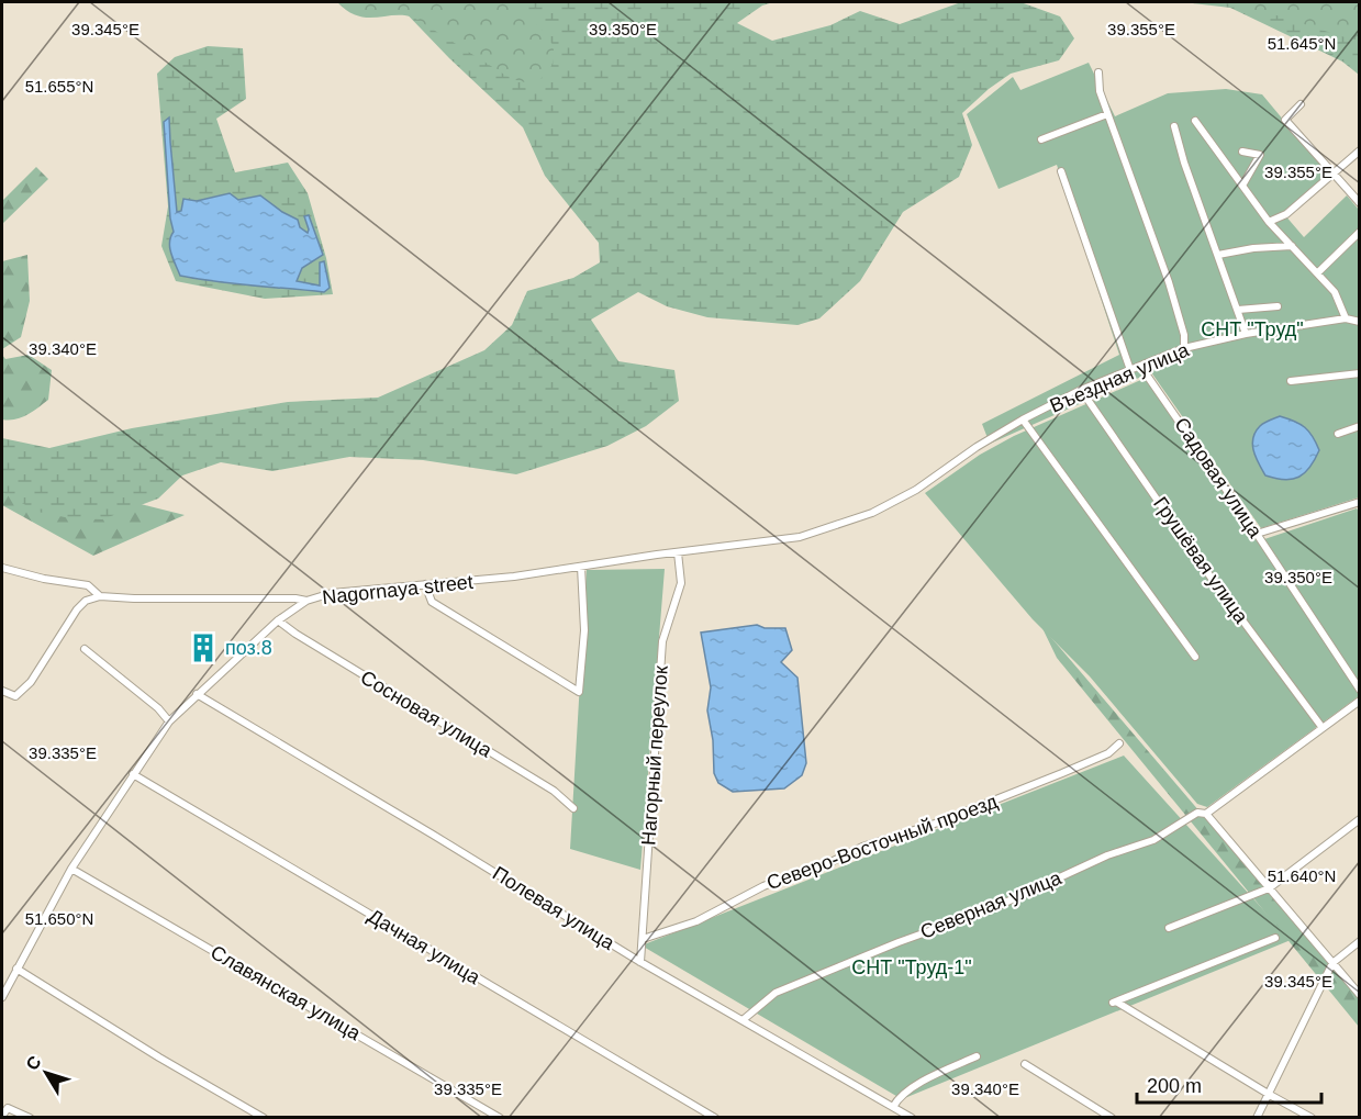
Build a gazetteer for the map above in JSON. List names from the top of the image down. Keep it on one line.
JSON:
{"streets":{"street":["Въездная улица","Садовая улица","Грушёвая улица","Nagornaya street","Сосновая улица","Нагорный переулок","Северо-Восточный проезд","Северная улица","Полевая улица","Дачная улица","Славянская улица"]},"crossings":[["Въездная улица","Садовая улица"],["Въездная улица","Грушёвая улица"],["Въездная улица","Nagornaya street"],["Въездная улица","Нагорный переулок"],["Грушёвая улица","Северная улица"],["Nagornaya street","Сосновая улица"],["Nagornaya street","Нагорный переулок"],["Nagornaya street","Полевая улица"],["Nagornaya street","Дачная улица"],["Nagornaya street","Славянская улица"],["Нагорный переулок","Северо-Восточный проезд"],["Нагорный переулок","Полевая улица"],["Северная улица","Полевая улица"]],"parks":["СНТ \"Труд\"","СНТ \"Труд-1\""],"places":{"building":["поз.8"]},"scale_bar":"200 m","north":"top left","coordinates":["39.345°E","39.350°E","39.355°E","51.645°N","51.655°N","39.340°E","39.335°E","51.640°N","51.650°N"]}
